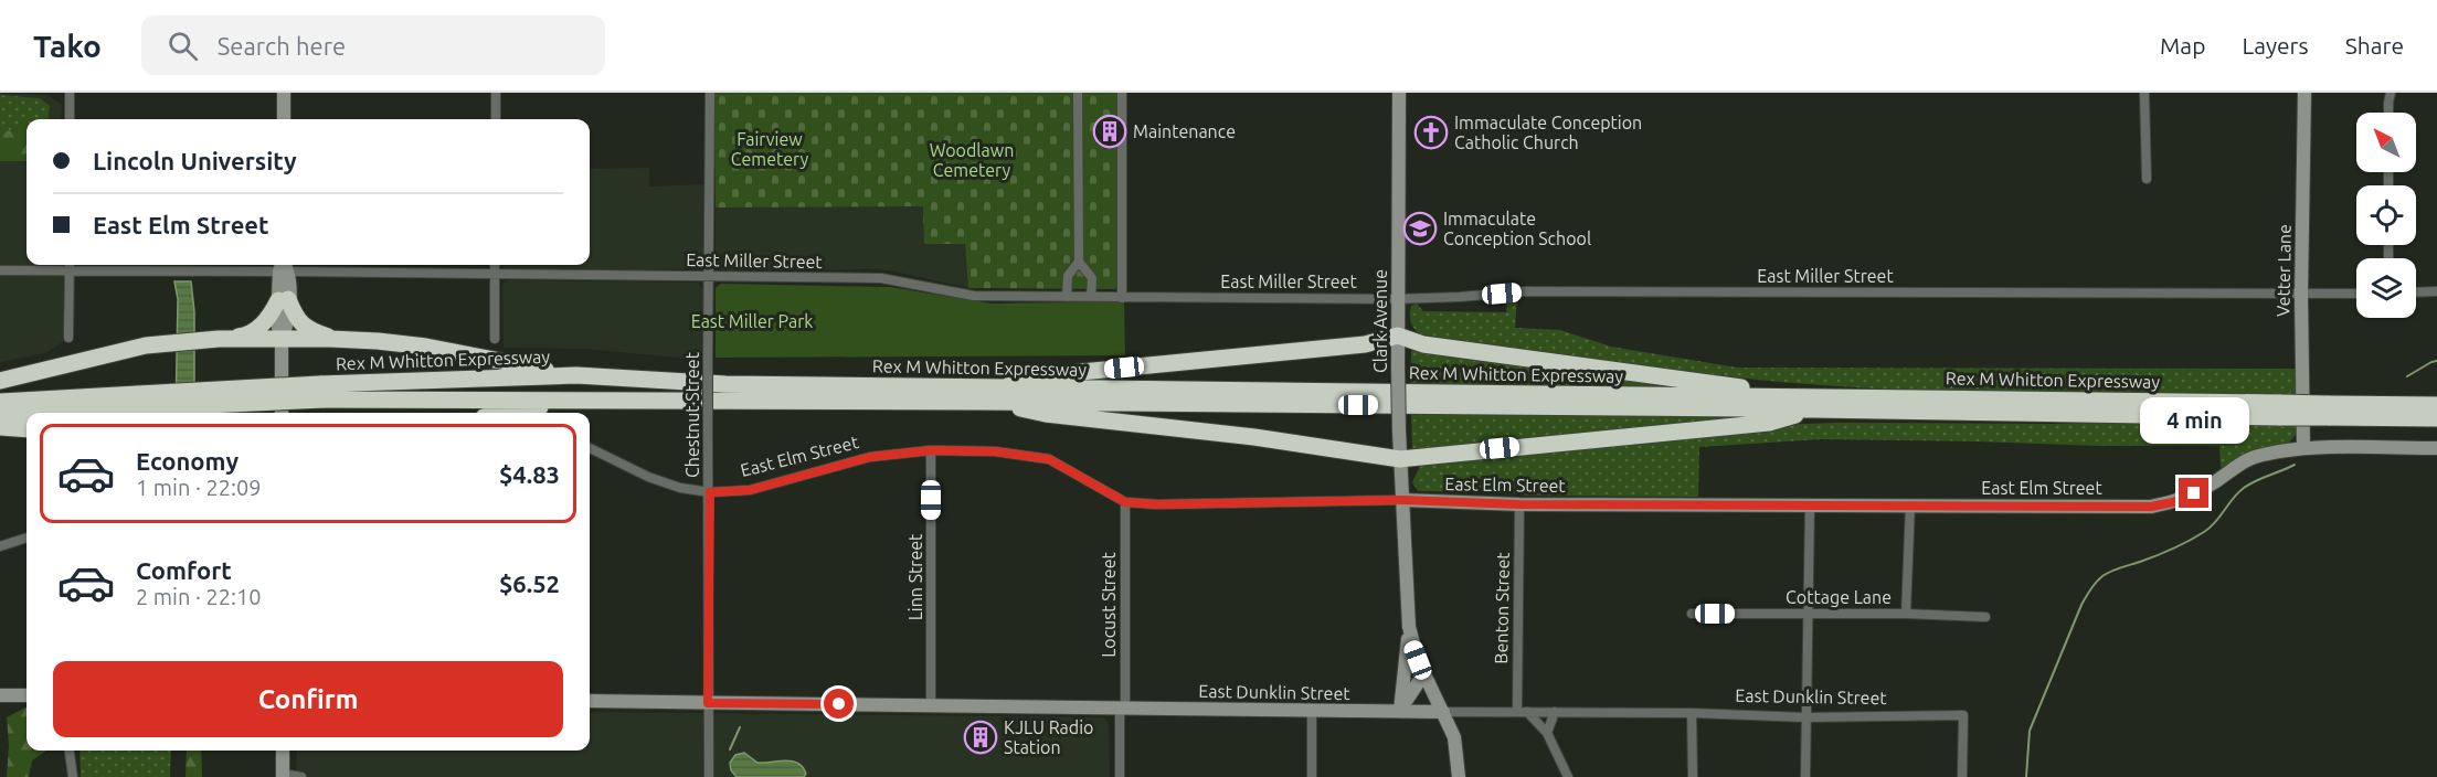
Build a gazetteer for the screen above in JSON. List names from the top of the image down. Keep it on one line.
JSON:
{"streets":{"highway":["Rex M Whitton Expressway"],"main road":["Vetter Lane","Clark Avenue","East Elm Street","East Dunklin Street"],"street":["East Miller Street","Chestnut Street","Linn Street","Cottage Lane","Locust Street","Benton Street"]},"crossings":[["East Miller Street","Vetter Lane"],["East Miller Street","Clark Avenue"],["East Miller Street","Chestnut Street"],["Vetter Lane","East Elm Street"],["Clark Avenue","East Elm Street"],["Clark Avenue","East Dunklin Street"],["Chestnut Street","East Elm Street"],["Chestnut Street","East Dunklin Street"],["East Elm Street","Linn Street"],["East Elm Street","Locust Street"],["East Elm Street","Benton Street"],["Linn Street","East Dunklin Street"],["Locust Street","East Dunklin Street"],["Benton Street","East Dunklin Street"]],"parks":["Fairview Cemetery","Woodlawn Cemetery","East Miller Park"],"places":{"building":["Maintenance","KJLU Radio Station"],"church":["Immaculate Conception Catholic Church"],"school or university":["Immaculate Conception School"]},"north":"top left","page":{"header":"Tako","search":"Search here","nav":["Map","Layers","Share"],"banner":["Lincoln University","East Elm Street"],"bubble":"4 min","list":[{"name":"Economy","note":"1 min · 22:09","value":"$4.83"},{"name":"Comfort","note":"2 min · 22:10","value":"$6.52"}],"buttons":"Confirm"}}
